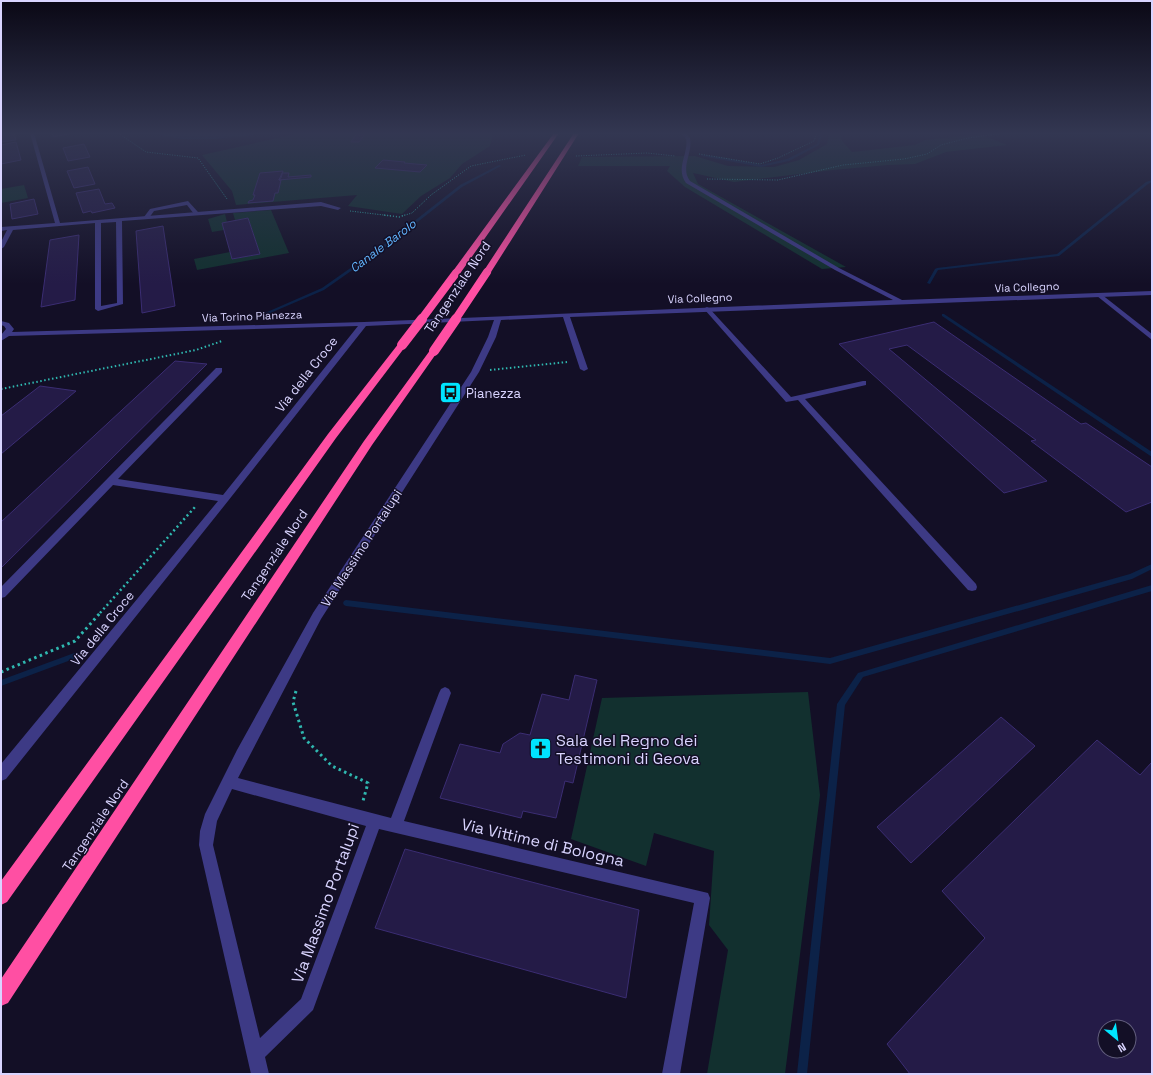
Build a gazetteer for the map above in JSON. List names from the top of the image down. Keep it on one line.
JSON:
{"streets":{"highway":["Tangenziale Nord"],"street":["Via Collegno","Via Torino Pianezza","Via della Croce","Via Massimo Portalupi","Via Vittime di Bologna"]},"crossings":[["Via Collegno","Via Torino Pianezza"],["Via Collegno","Via Massimo Portalupi"],["Via Torino Pianezza","Via della Croce"],["Via Torino Pianezza","Via Massimo Portalupi"],["Via Massimo Portalupi","Via Vittime di Bologna"]],"water":["Canale Barolo"],"places":{"bus stop":["Pianezza"],"church":["Sala del Regno dei Testimoni di Geova"]},"north":"bottom right"}
